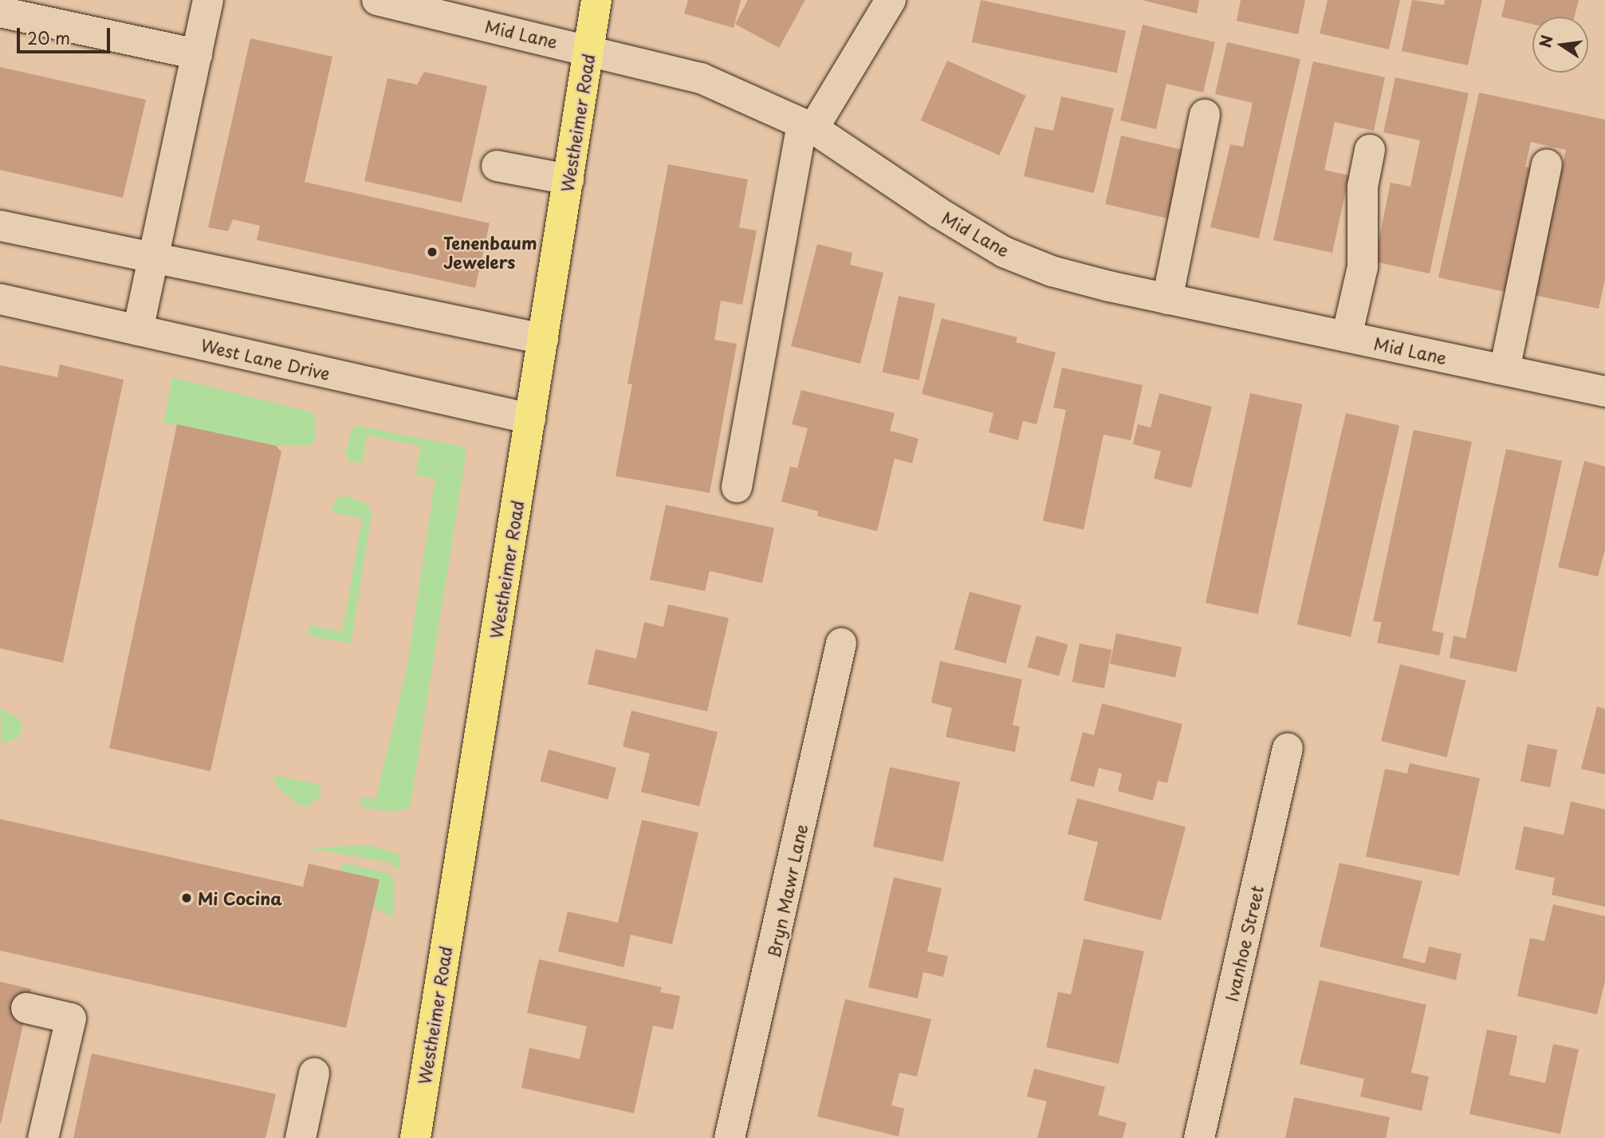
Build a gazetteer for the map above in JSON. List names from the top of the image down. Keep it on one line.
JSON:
{"streets":{"main road":["Westheimer Road"],"street":["Mid Lane","West Lane Drive","Bryn Mawr Lane","Ivanhoe Street"]},"crossings":[["Mid Lane","Westheimer Road"],["Westheimer Road","West Lane Drive"]],"places":["Tenenbaum Jewelers","Mi Cocina"],"scale_bar":"20 m","north":"left"}
